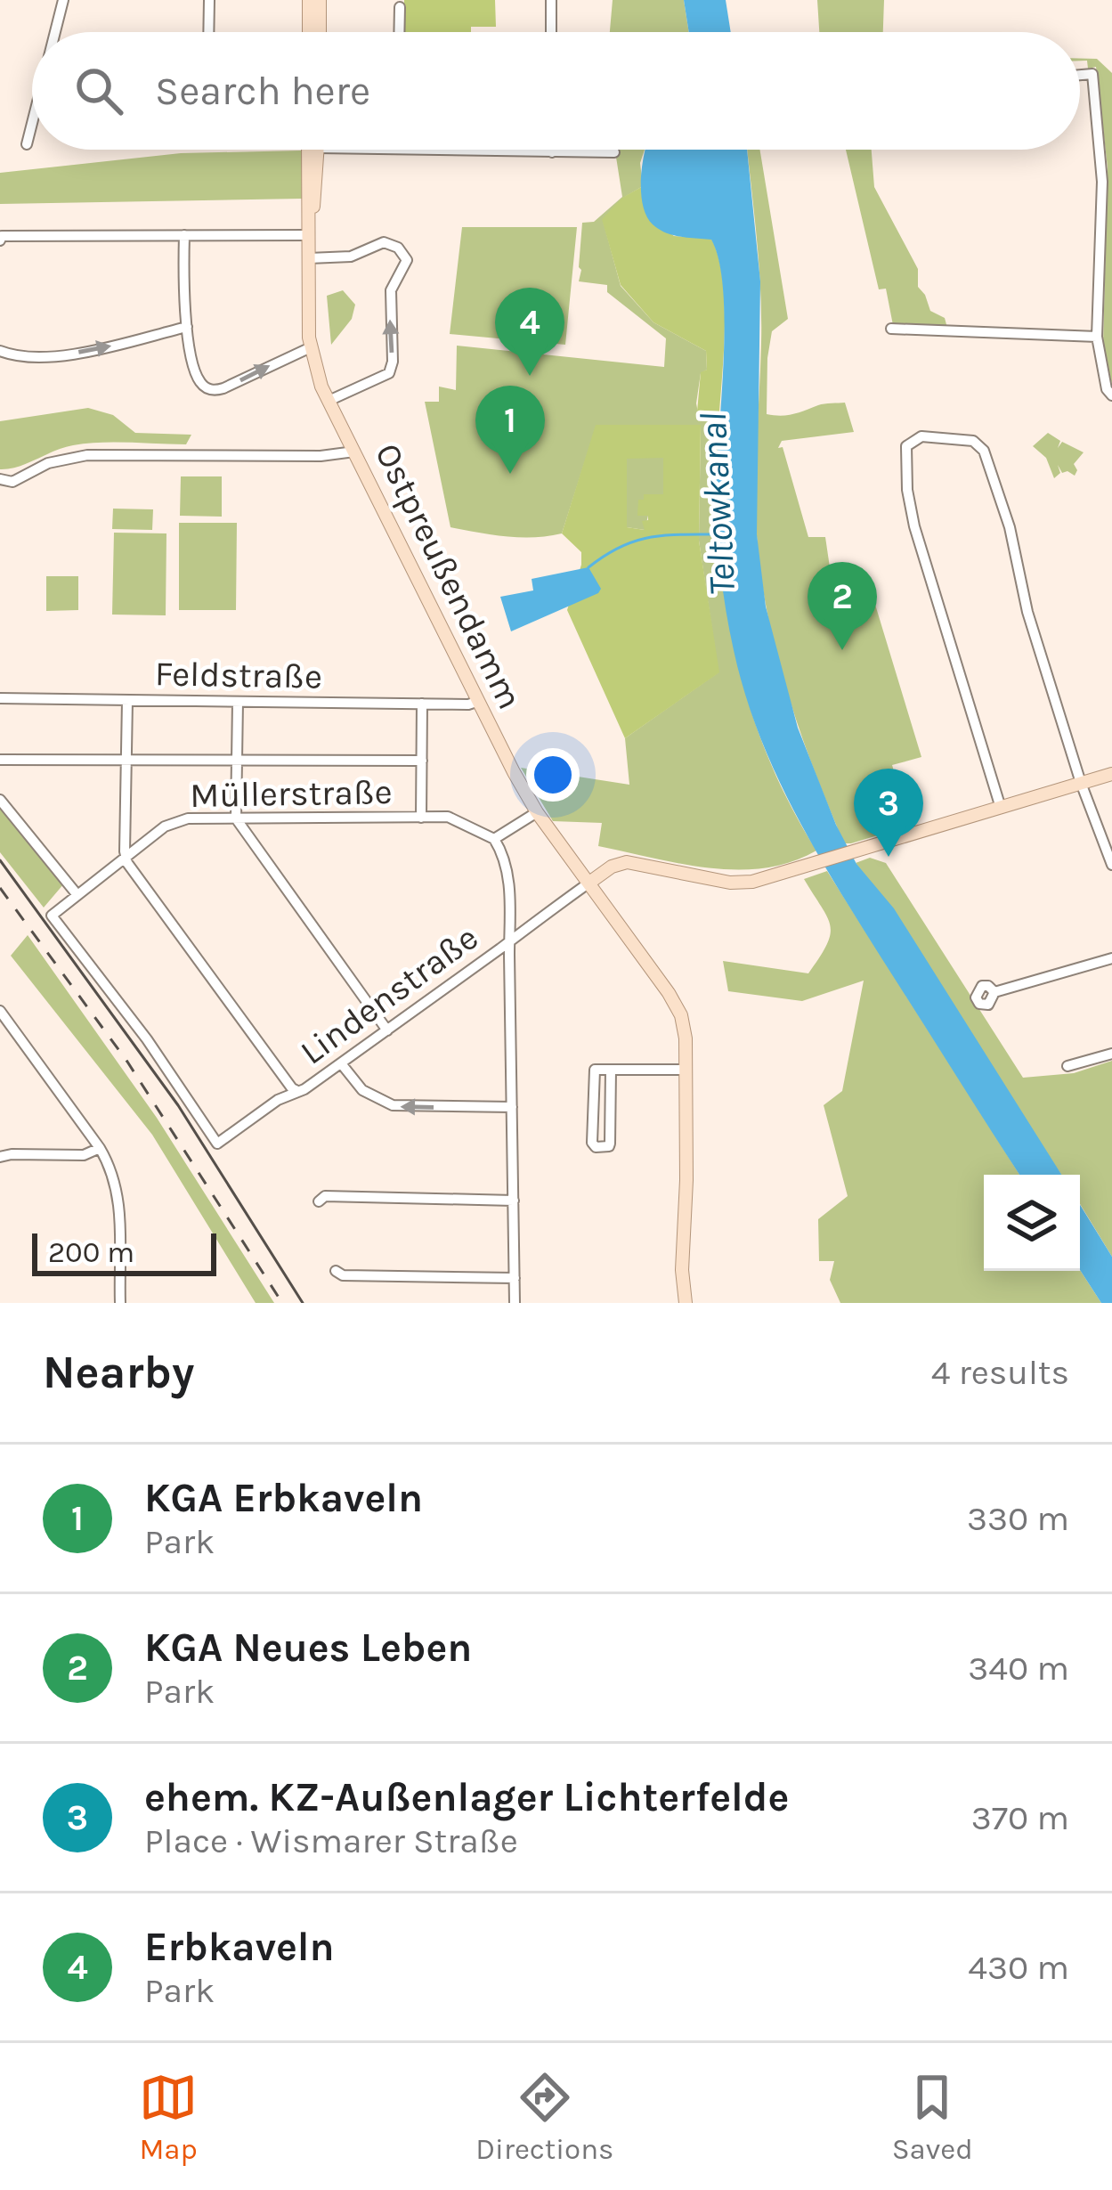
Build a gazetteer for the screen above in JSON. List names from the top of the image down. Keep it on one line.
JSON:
{"streets":{"main road":["Ostpreußendamm"],"street":["Feldstraße","Müllerstraße","Lindenstraße"]},"crossings":[["Ostpreußendamm","Feldstraße"],["Ostpreußendamm","Lindenstraße"],["Müllerstraße","Lindenstraße"]],"water":["Teltowkanal"],"scale_bar":"200 m","page":{"search":"Search here","pins":["4","1","2","3"],"scale":"200 m","heading":["Nearby","4 results"],"list":[{"mark":"1","name":"KGA Erbkaveln","note":"Park","value":"330 m"},{"mark":"2","name":"KGA Neues Leben","note":"Park","value":"340 m"},{"mark":"3","name":"ehem. KZ-Außenlager Lichterfelde","note":"Place · Wismarer Straße","value":"370 m"},{"mark":"4","name":"Erbkaveln","note":"Park","value":"430 m"}],"nav":["Map","Directions","Saved"]}}
